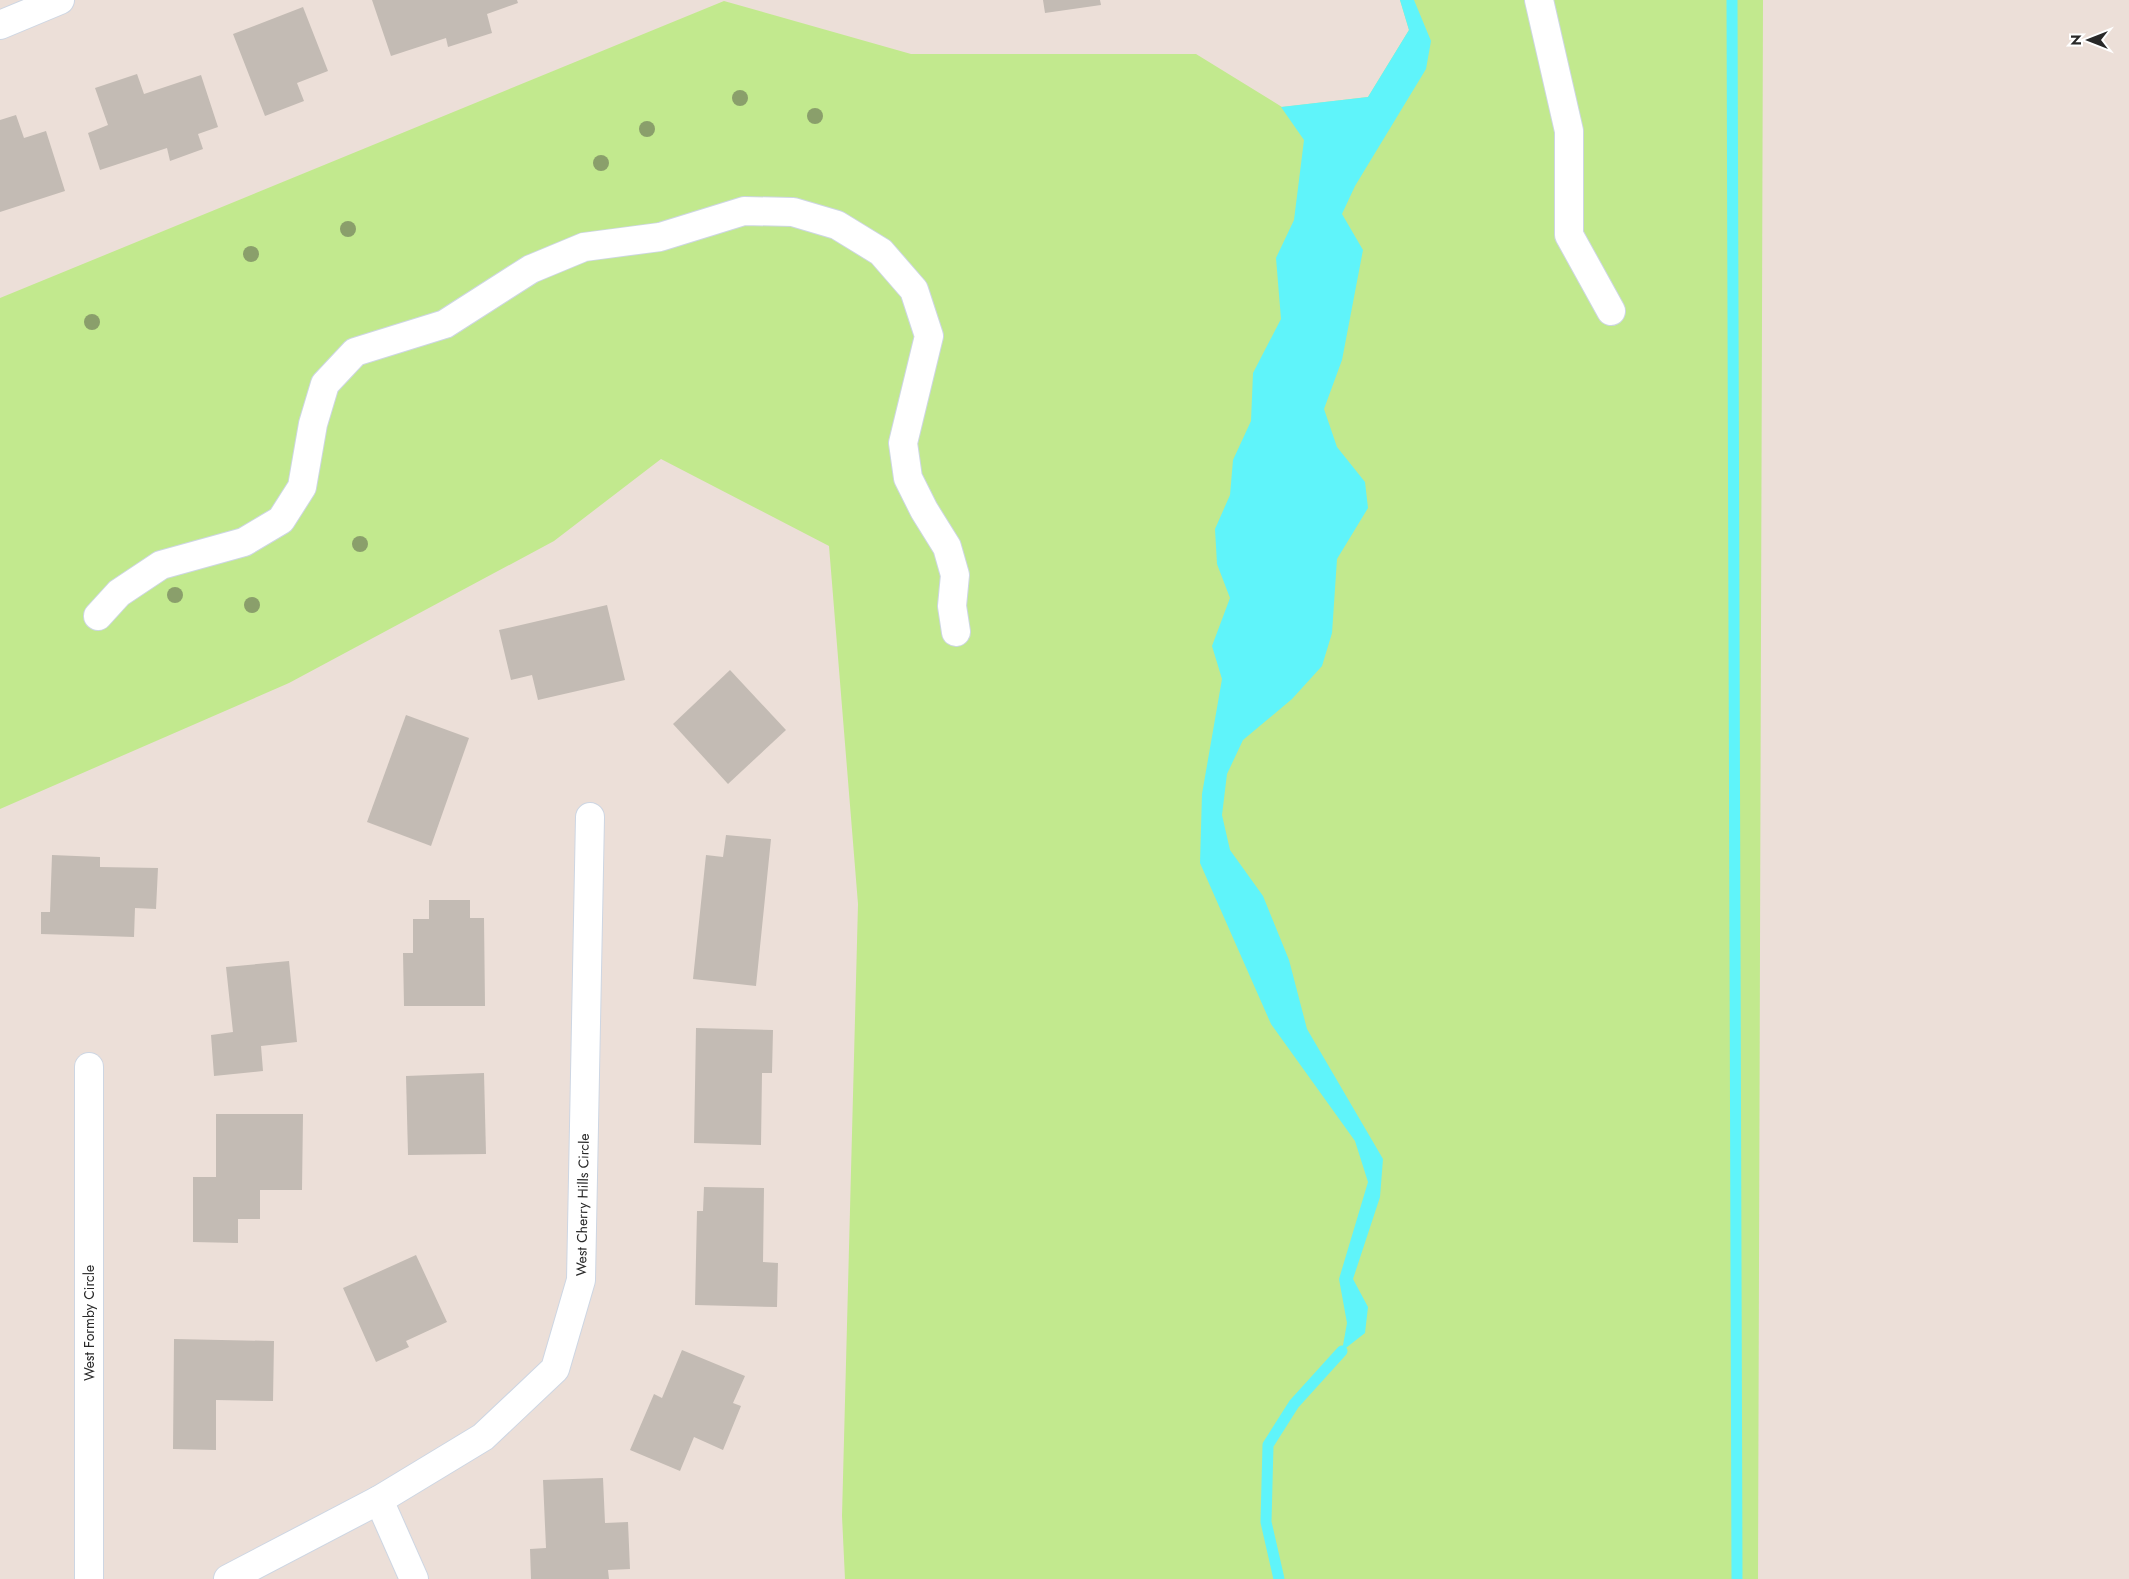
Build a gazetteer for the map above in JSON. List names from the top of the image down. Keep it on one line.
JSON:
{"streets":{"street":["West Cherry Hills Circle","West Formby Circle"]},"north":"left"}
